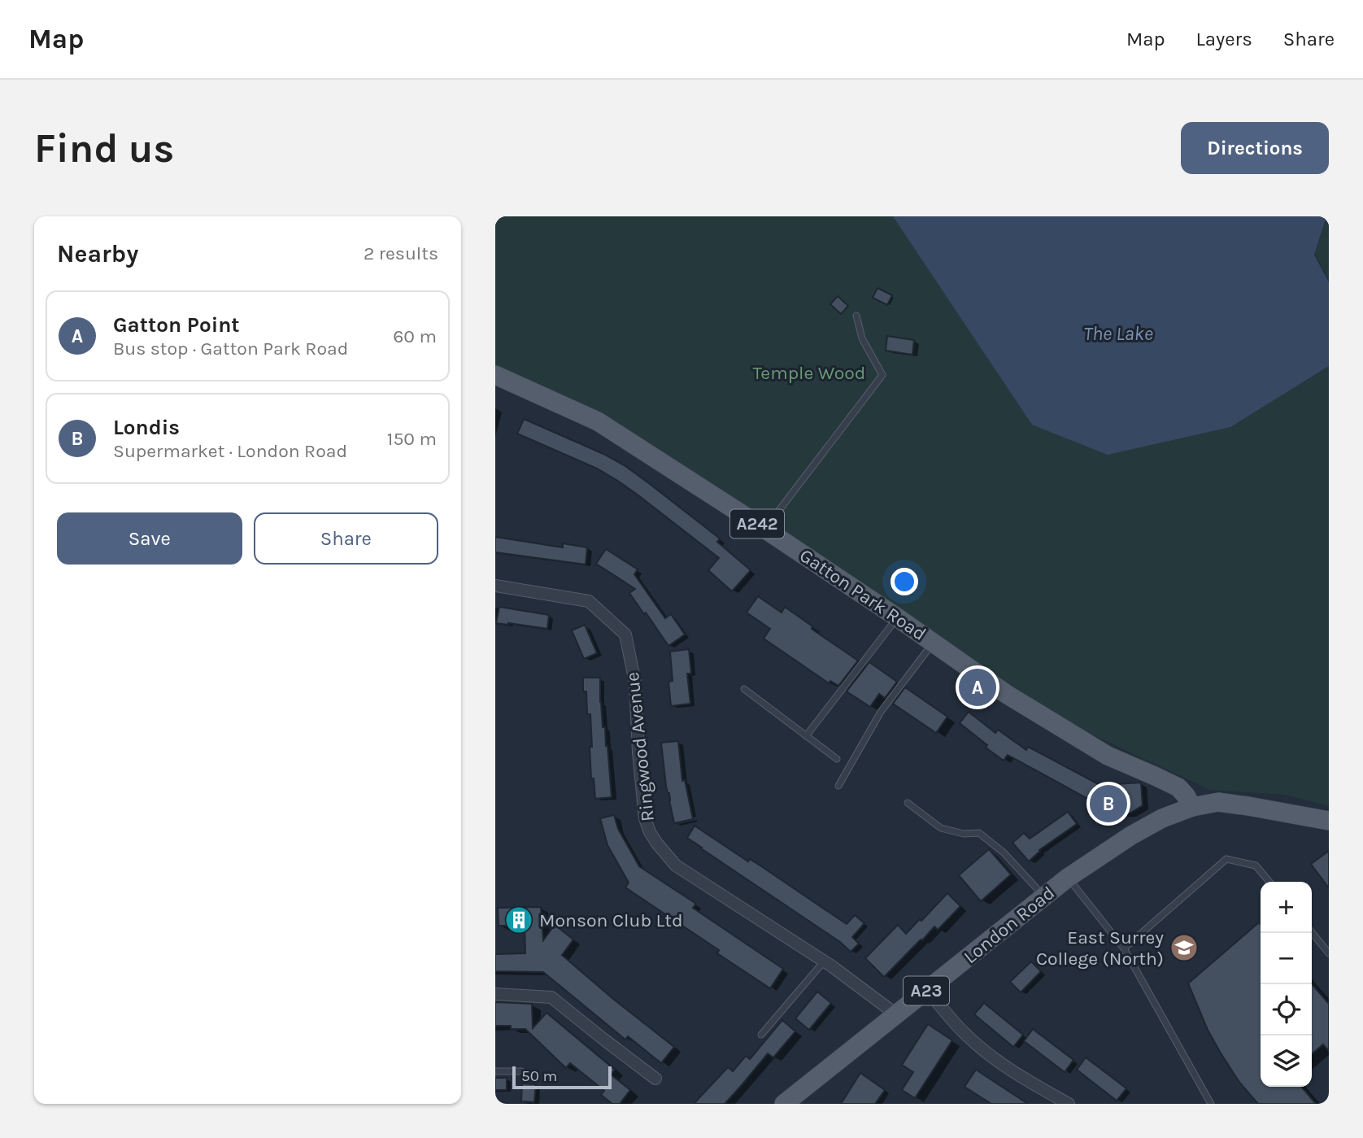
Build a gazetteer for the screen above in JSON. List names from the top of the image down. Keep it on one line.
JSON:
{"streets":{"main road":["A242","Gatton Park Road","London Road","A23"],"street":["Ringwood Avenue"]},"crossings":[["Gatton Park Road","London Road"],["Gatton Park Road","A23"],["Ringwood Avenue","London Road"],["London Road","A23"]],"water":["The Lake"],"parks":["Temple Wood"],"places":{"building":["Monson Club Ltd"],"school or university":["East Surrey College (North)"]},"scale_bar":"50 m","page":{"header":"Map","nav":["Map","Layers","Share"],"buttons":["Directions",["Save","Share"]],"title":"Find us","heading":["Nearby","2 results"],"list":[{"mark":"A","name":"Gatton Point","note":"Bus stop · Gatton Park Road","value":"60 m"},{"mark":"B","name":"Londis","note":"Supermarket · London Road","value":"150 m"}],"pins":["A","B"],"map_buttons":["+","−"],"scale":"50 m"}}
